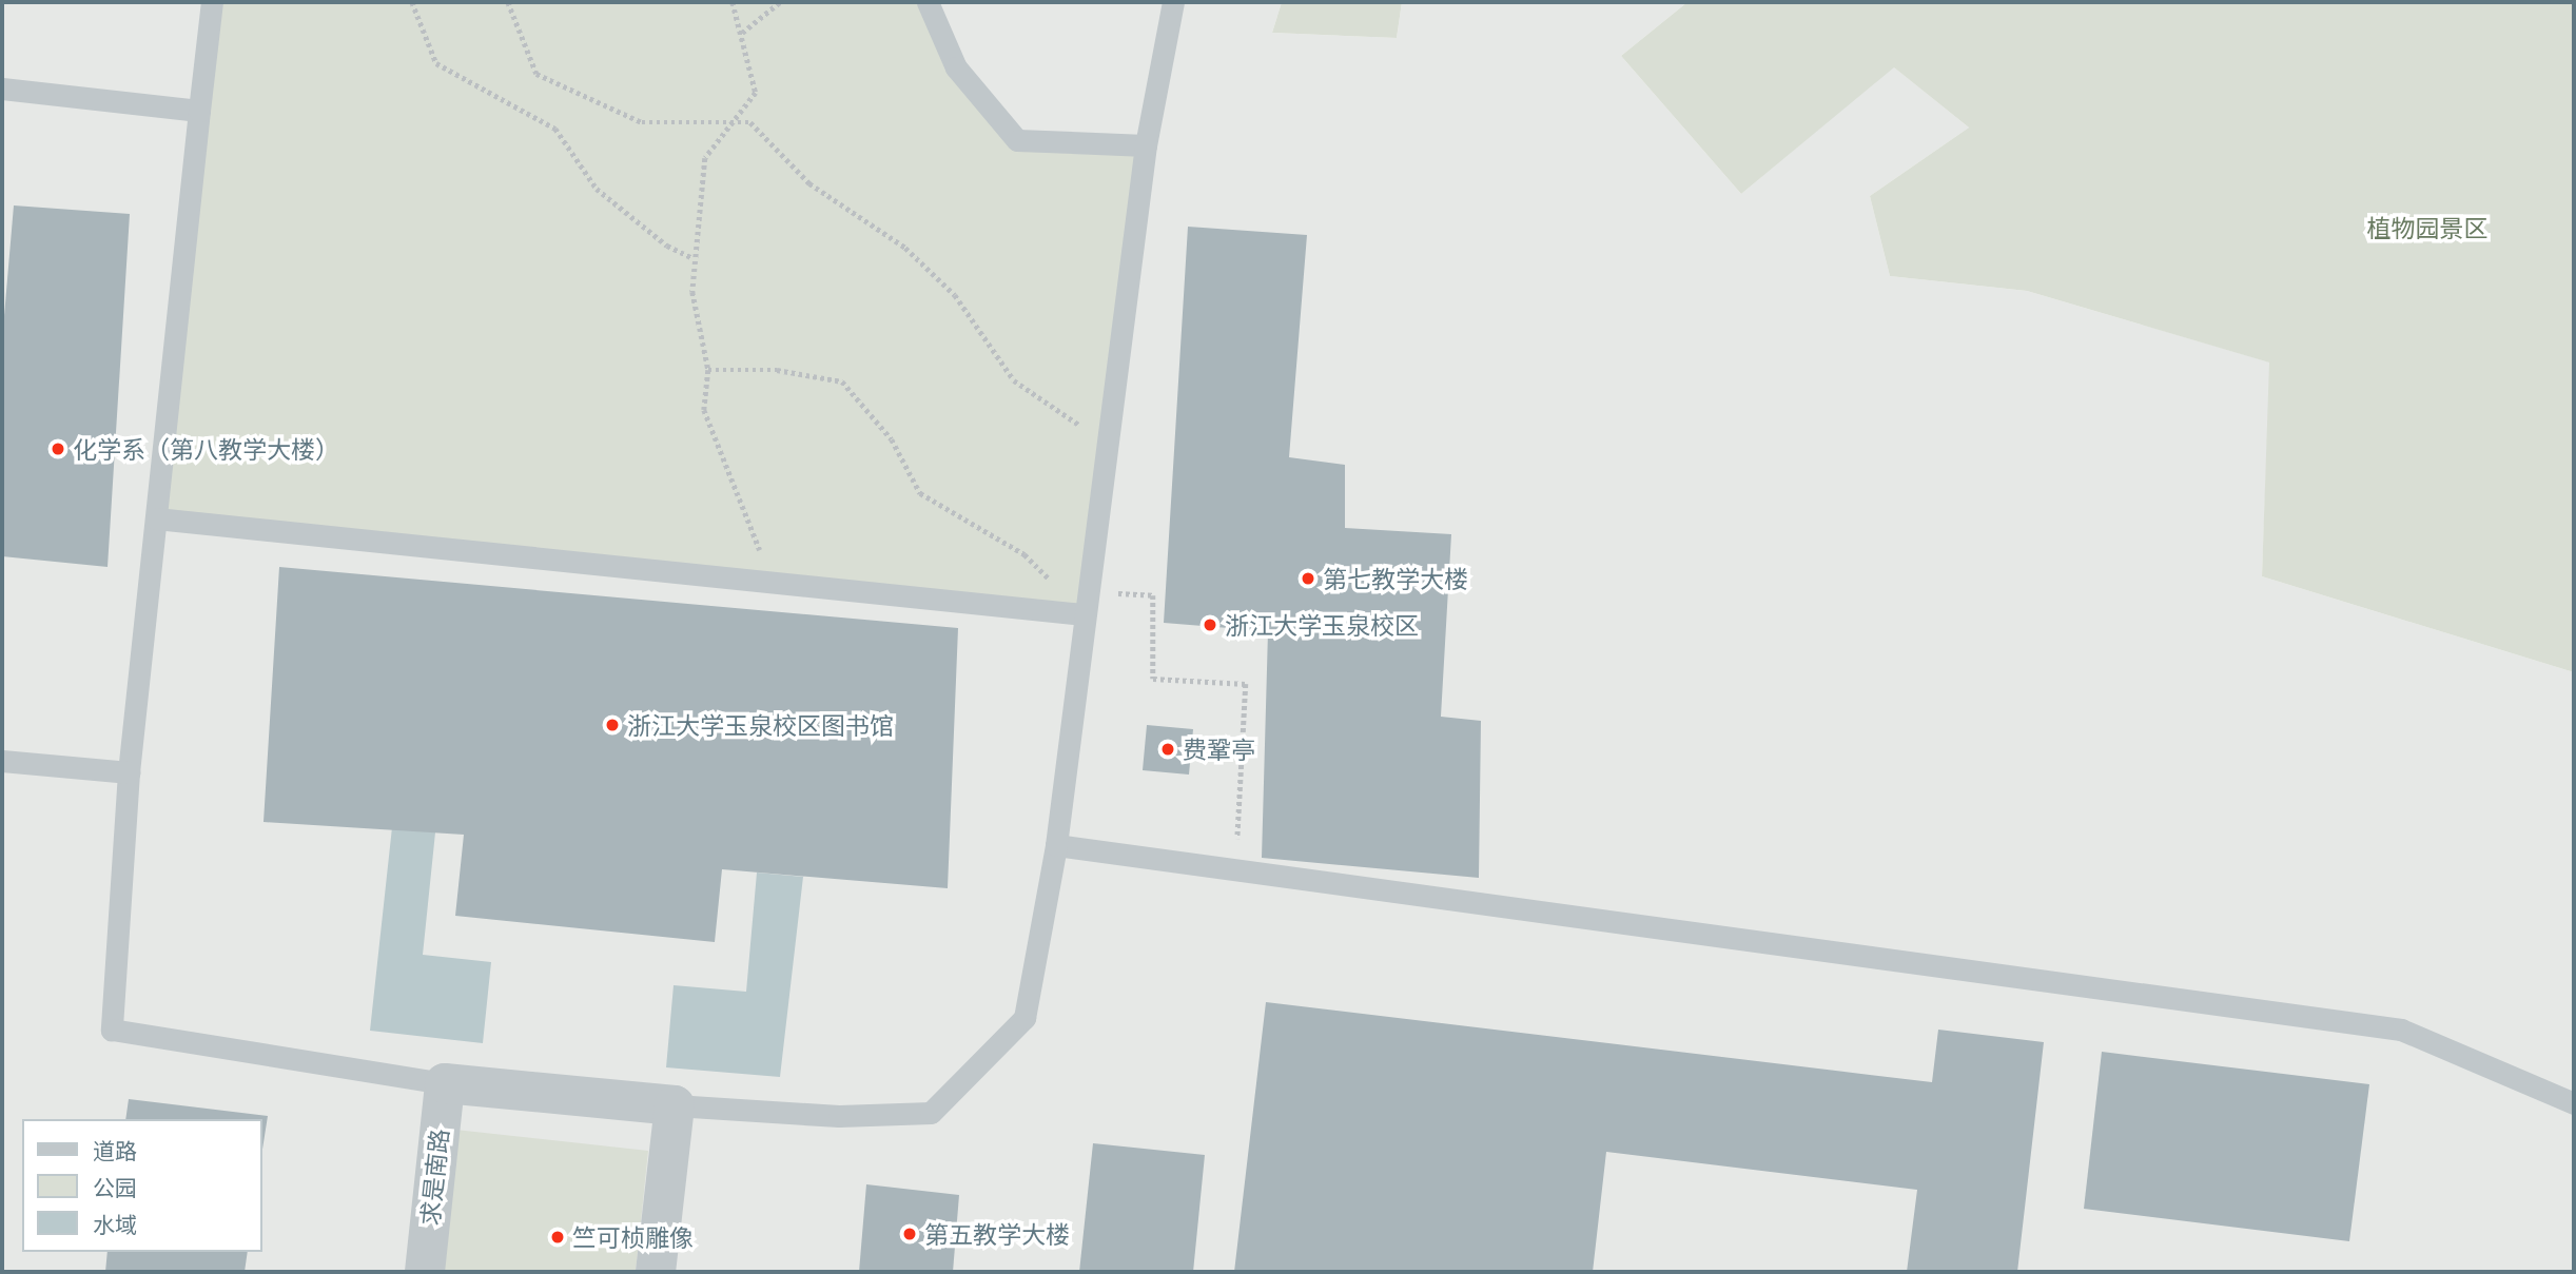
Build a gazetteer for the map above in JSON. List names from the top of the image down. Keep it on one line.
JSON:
{"streets":{"street":["求是南路"]},"parks":["植物园景区"],"places":["化学系（第八教学大楼）","第七教学大楼","浙江大学玉泉校区","浙江大学玉泉校区图书馆","费鞏亭","第五教学大楼","竺可桢雕像"],"legend":["道路","公园","水域"]}
